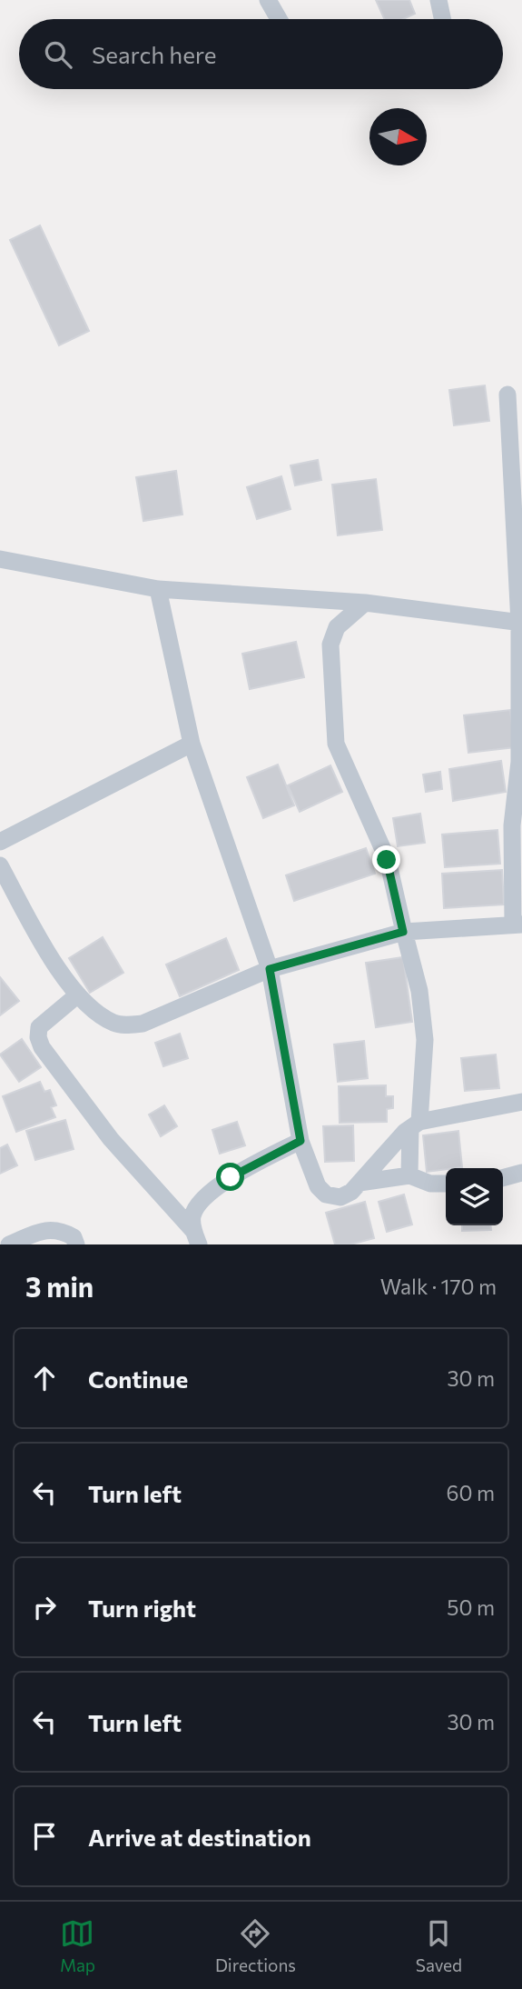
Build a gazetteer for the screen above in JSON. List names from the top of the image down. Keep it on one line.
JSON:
{"north":"right","page":{"search":"Search here","heading":["3 min","Walk · 170 m"],"list":[["Continue","30 m"],["Turn left","60 m"],["Turn right","50 m"],["Turn left","30 m"],"Arrive at destination"],"nav":["Map","Directions","Saved"]}}
